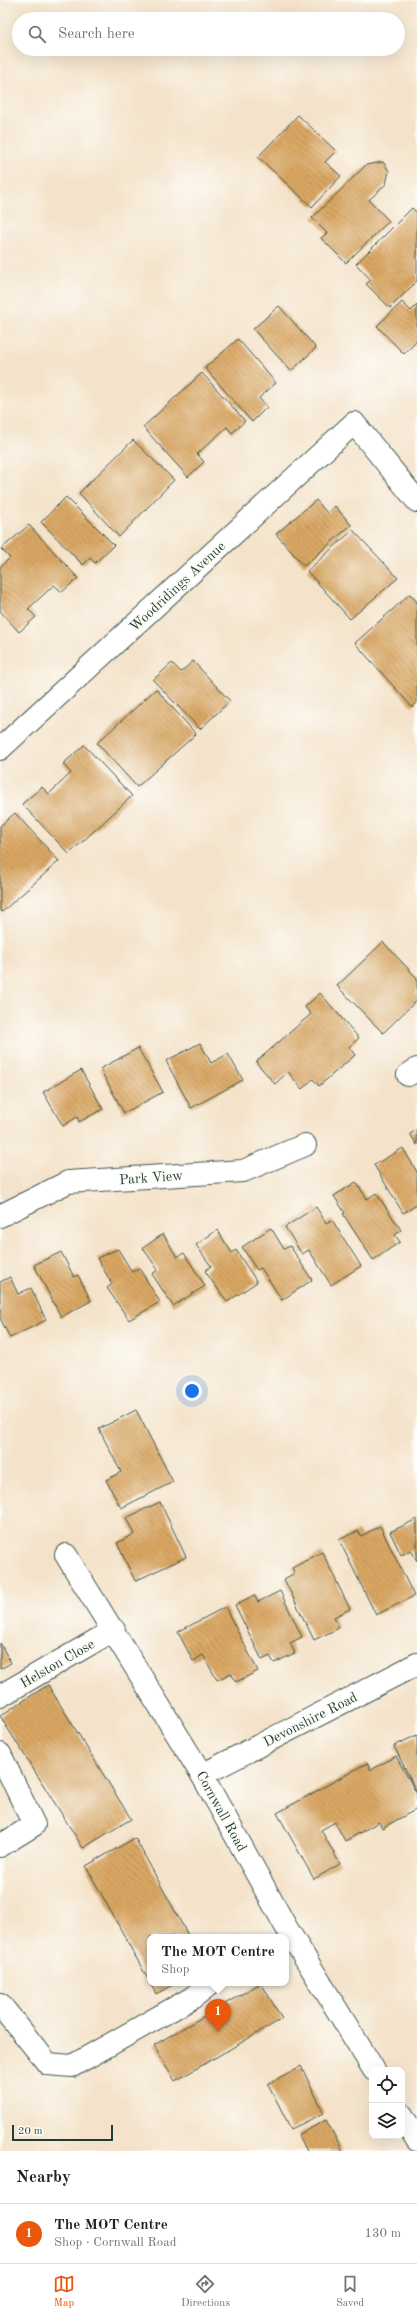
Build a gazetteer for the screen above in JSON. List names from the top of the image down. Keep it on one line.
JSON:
{"streets":{"street":["Woodridings Avenue","Park View","Helston Close","Devonshire Road","Cornwall Road"]},"crossings":[["Helston Close","Cornwall Road"],["Devonshire Road","Cornwall Road"]],"scale_bar":"20 m","page":{"search":"Search here","popup":["The MOT Centre","Shop"],"pins":"1","scale":"20 m","heading":"Nearby","list":[{"mark":"1","name":"The MOT Centre","note":"Shop · Cornwall Road","value":"130 m"}],"nav":["Map","Directions","Saved"]}}
